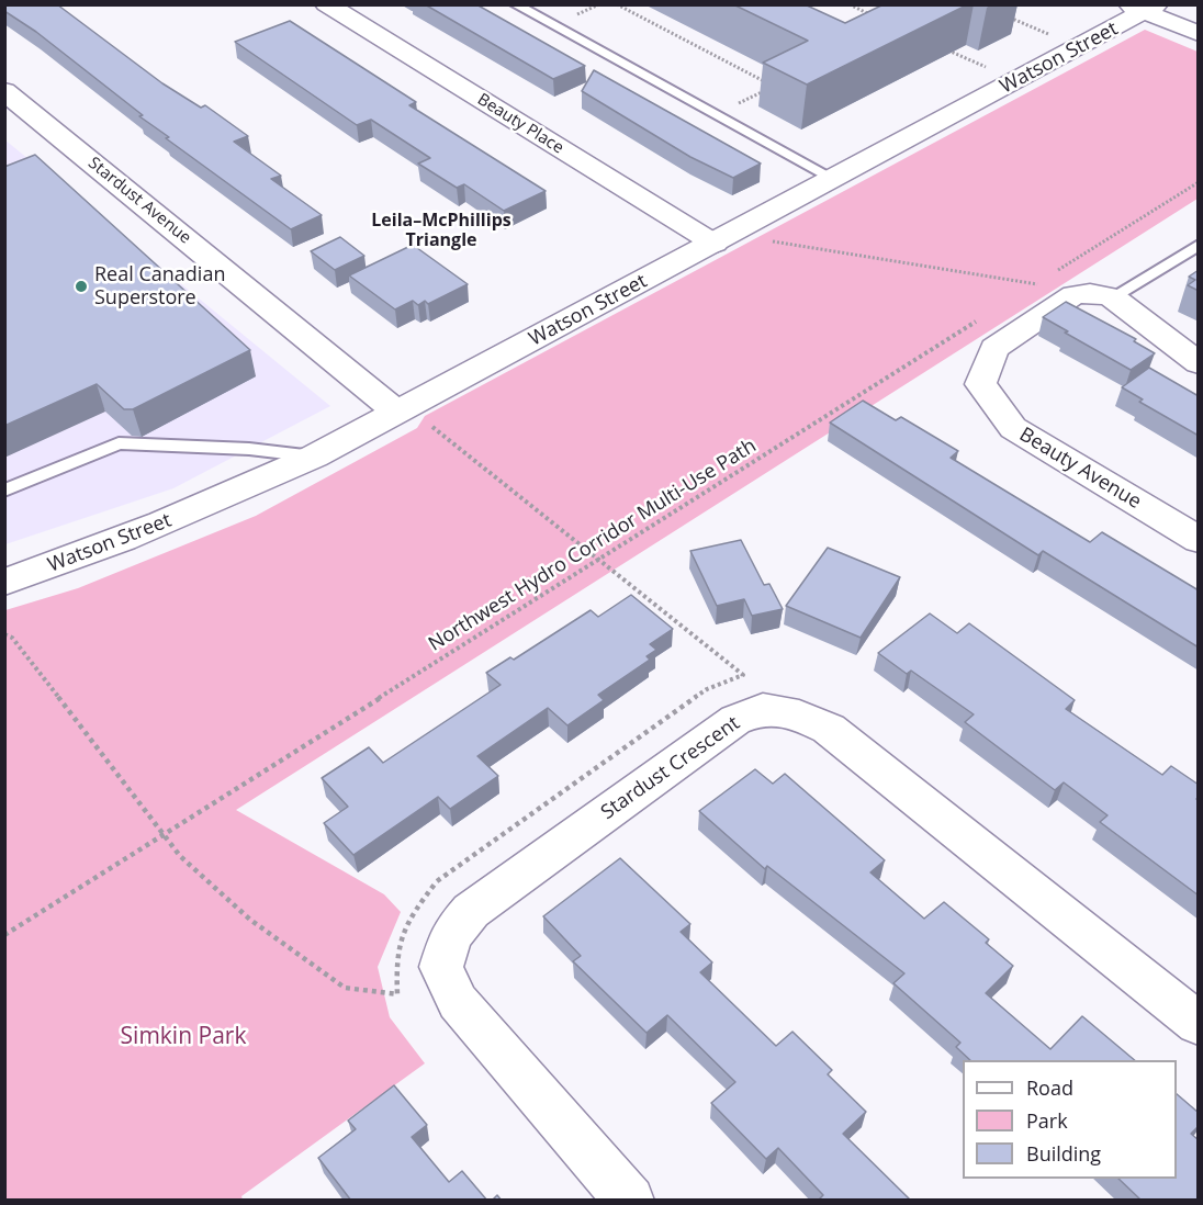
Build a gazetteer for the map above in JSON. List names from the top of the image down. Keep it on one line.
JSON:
{"streets":{"street":["Watson Street","Beauty Place","Stardust Avenue","Beauty Avenue","Stardust Crescent"],"path":["Northwest Hydro Corridor Multi-Use Path"]},"crossings":[["Watson Street","Beauty Place"],["Watson Street","Stardust Avenue"]],"districts":["Leila–McPhillips Triangle"],"parks":["Simkin Park"],"places":["Real Canadian Superstore"],"legend":["Road","Park","Building"]}
